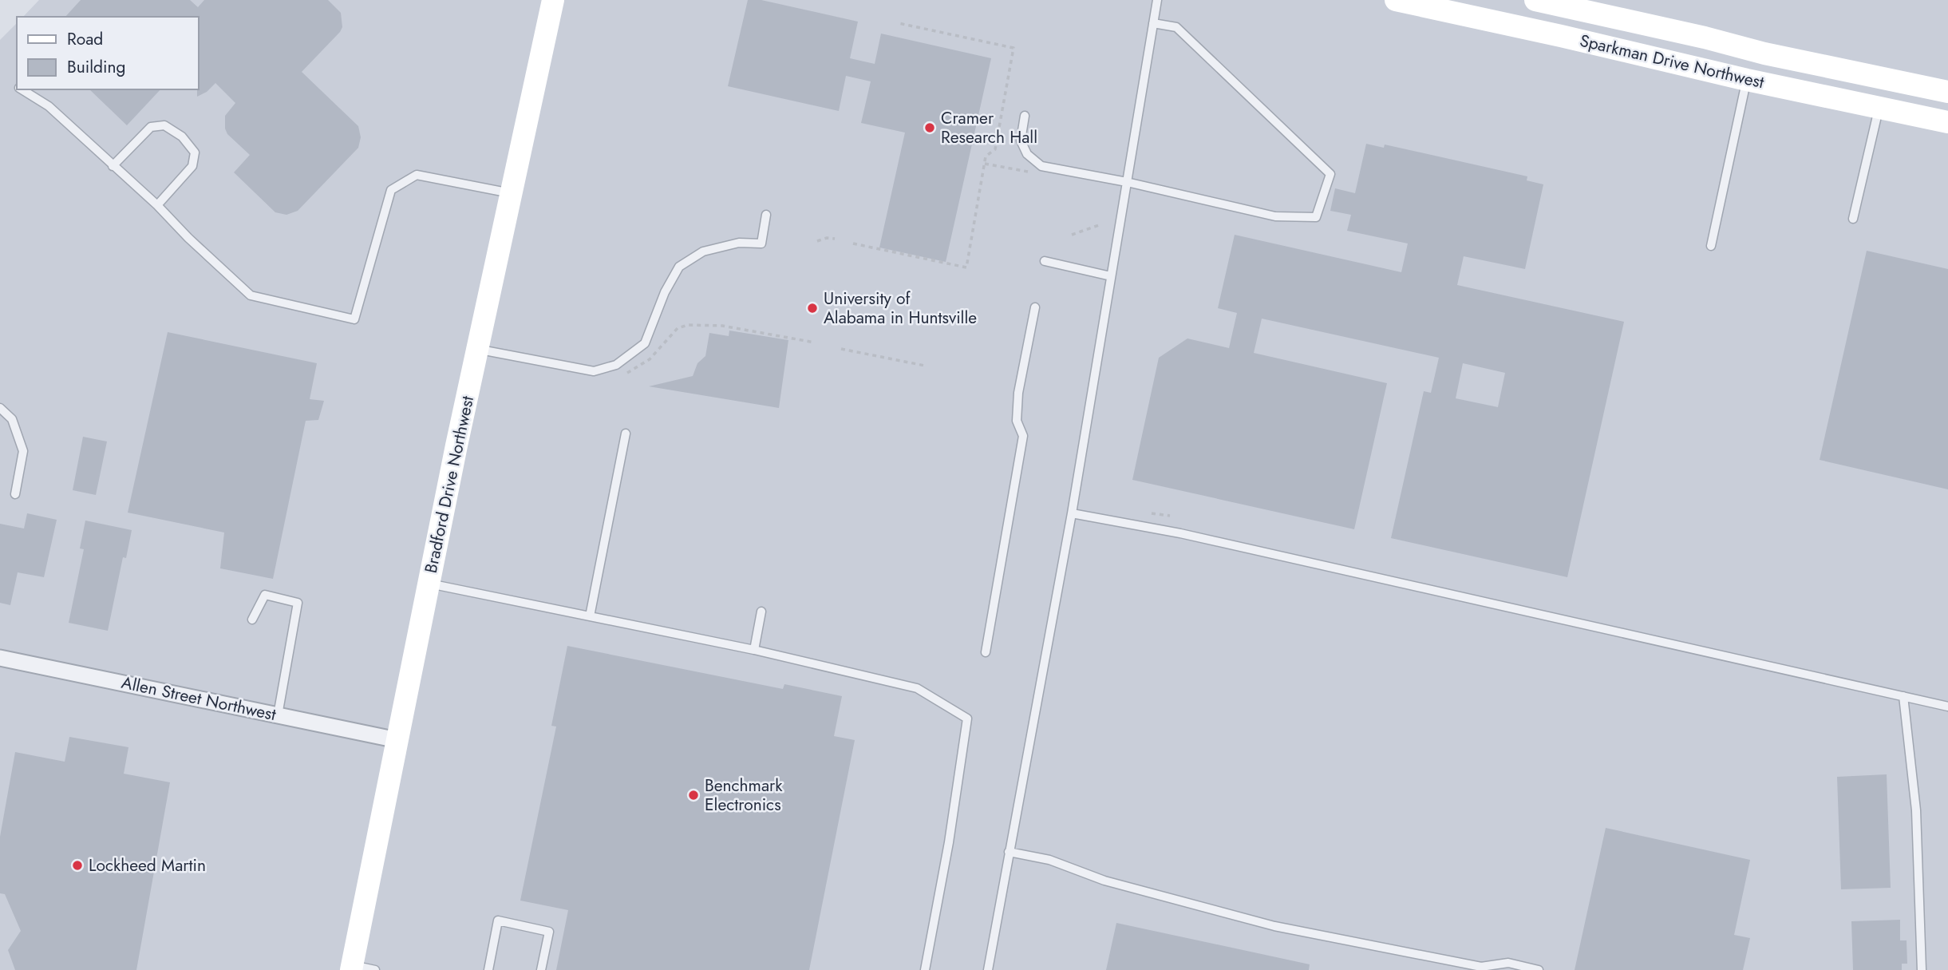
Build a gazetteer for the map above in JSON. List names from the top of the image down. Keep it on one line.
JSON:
{"streets":{"main road":["Sparkman Drive Northwest","Bradford Drive Northwest"],"street":["Allen Street Northwest"]},"crossings":[["Bradford Drive Northwest","Allen Street Northwest"]],"places":["Cramer Research Hall","University of Alabama in Huntsville","Benchmark Electronics","Lockheed Martin"],"legend":["Road","Building"]}
